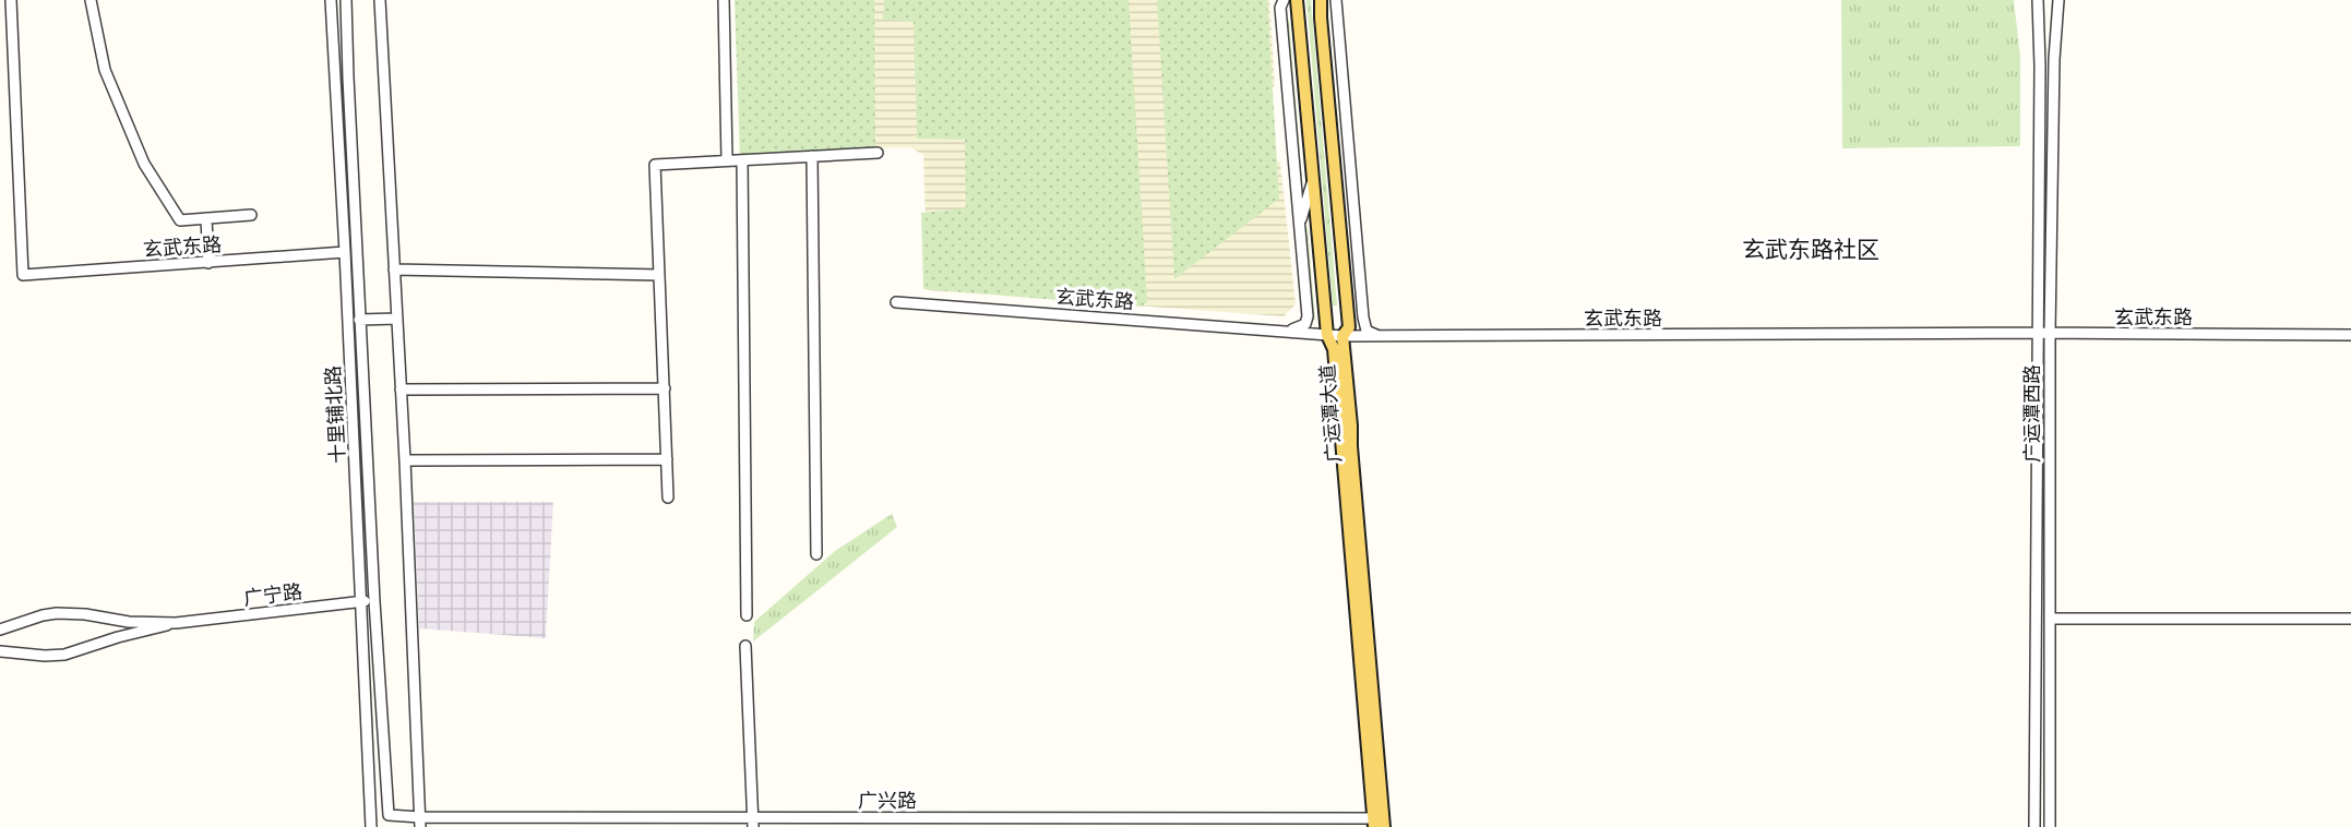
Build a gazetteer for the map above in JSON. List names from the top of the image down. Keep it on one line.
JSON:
{"streets":{"main road":["广运潭大道"],"street":["玄武东路","广运潭西路","十里铺北路","广宁路","广兴路"]},"crossings":[["玄武东路","广运潭大道"],["玄武东路","广运潭西路"],["玄武东路","十里铺北路"],["广运潭大道","广兴路"],["十里铺北路","广宁路"],["十里铺北路","广兴路"]],"districts":["玄武东路社区"]}
